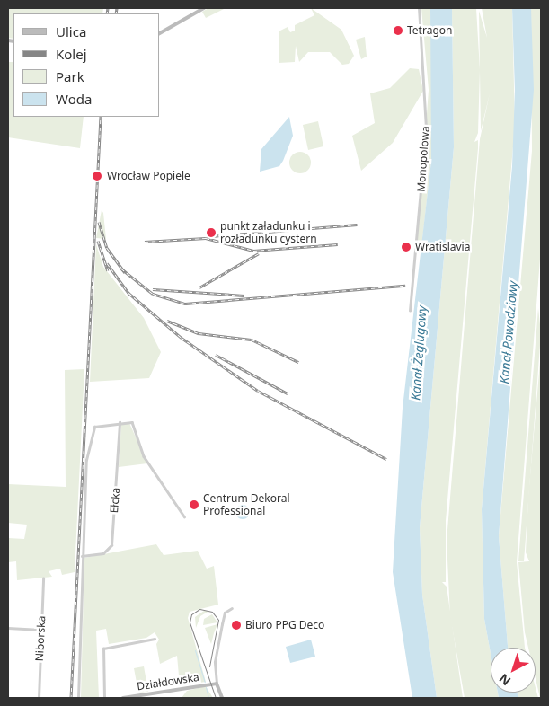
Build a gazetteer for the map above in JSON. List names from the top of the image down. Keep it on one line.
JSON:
{"streets":{"street":["Monopolowa","Ełcka","Niborska","Działdowska"]},"water":["Kanał Powodziowy","Kanał Żeglugowy"],"places":["Tetragon","Wrocław Popiele","punkt załadunku i rozładunku cystern","Wratislavia","Centrum Dekoral Professional","Biuro PPG Deco"],"legend":["Ulica","Kolej","Park","Woda"],"north":"bottom left"}
